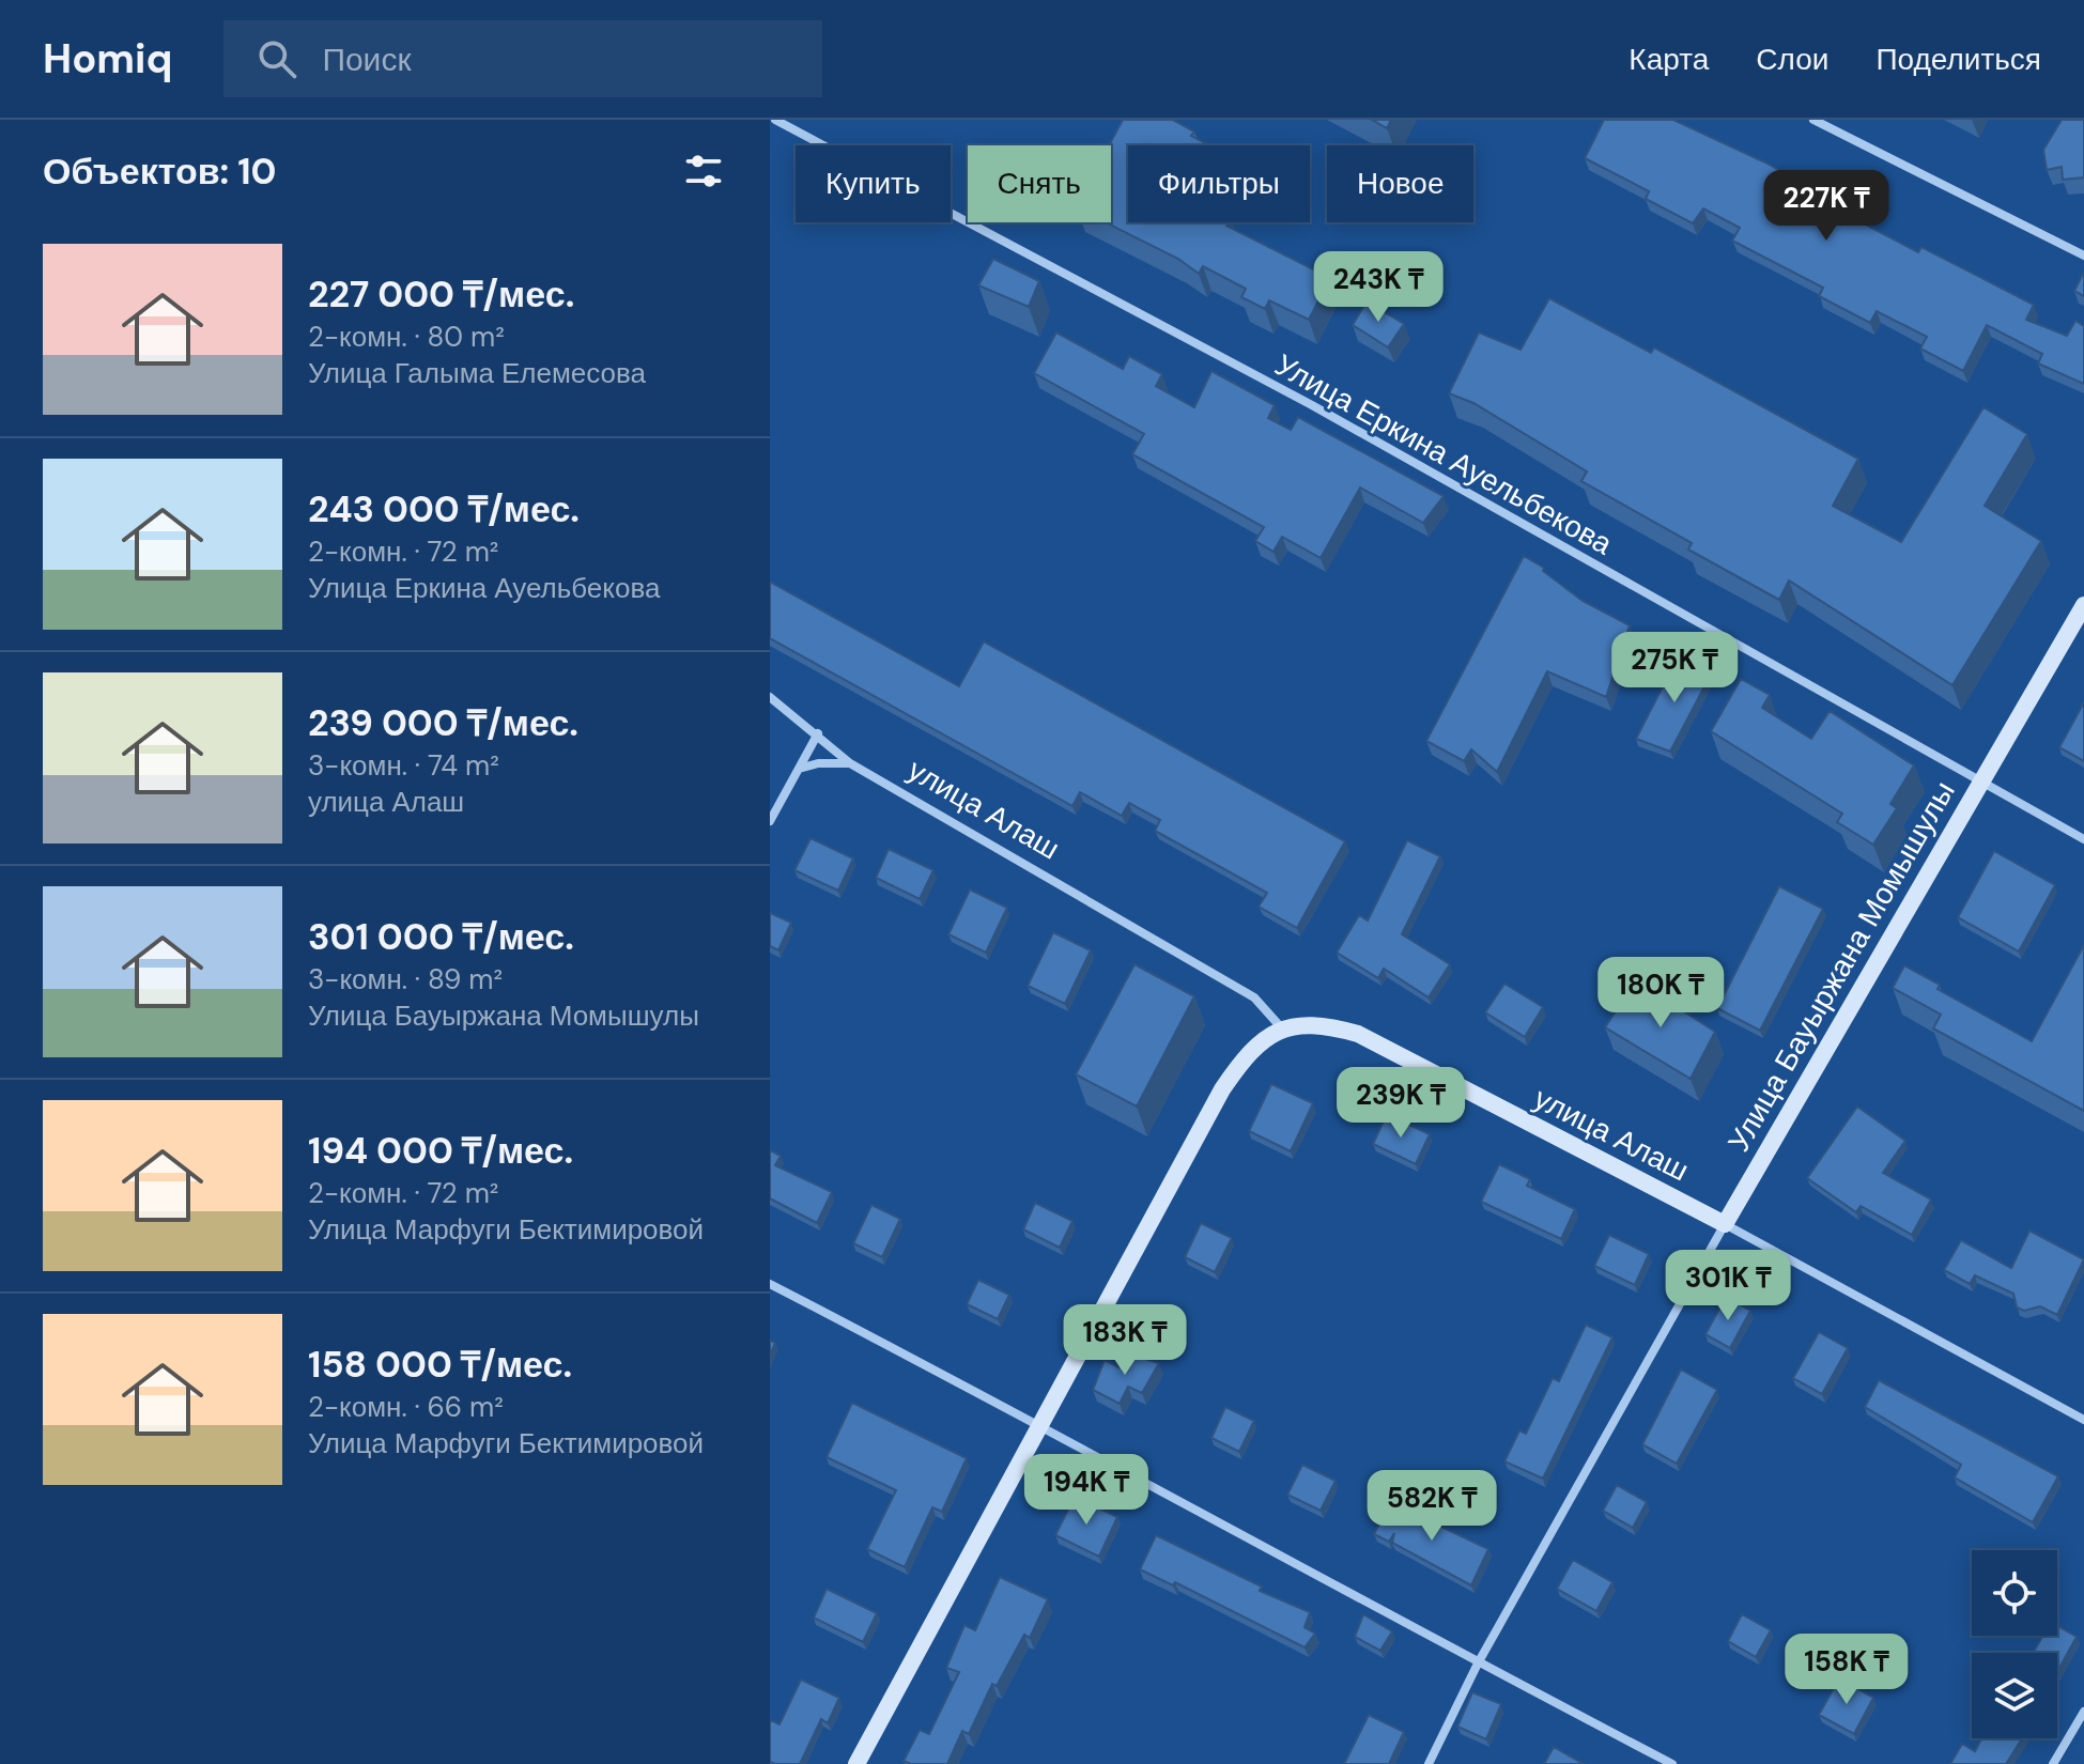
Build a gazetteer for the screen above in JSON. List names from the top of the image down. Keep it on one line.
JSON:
{"streets":{"street":["Улица Еркина Ауельбекова","улица Алаш","Улица Бауыржана Момышулы"]},"crossings":[["Улица Еркина Ауельбекова","Улица Бауыржана Момышулы"],["улица Алаш","Улица Бауыржана Момышулы"]],"page":{"header":"Homiq","search":"Поиск","nav":["Карта","Слои","Поделиться"],"heading":"Объектов: 10","chip":["Купить","Снять","Фильтры","Новое"],"price":["227K ₸","243K ₸","275K ₸","180K ₸","239K ₸","301K ₸","183K ₸","194K ₸","582K ₸","158K ₸"],"list":[{"name":"227 000 ₸/мес.","note":"2-комн. · 80 m² · Улица Галыма Елемесова"},{"name":"243 000 ₸/мес.","note":"2-комн. · 72 m² · Улица Еркина Ауельбекова"},{"name":"239 000 ₸/мес.","note":"3-комн. · 74 m² · улица Алаш"},{"name":"301 000 ₸/мес.","note":"3-комн. · 89 m² · Улица Бауыржана Момышулы"},{"name":"194 000 ₸/мес.","note":"2-комн. · 72 m² · Улица Марфуги Бектимировой"},{"name":"158 000 ₸/мес.","note":"2-комн. · 66 m² · Улица Марфуги Бектимировой"}]}}
